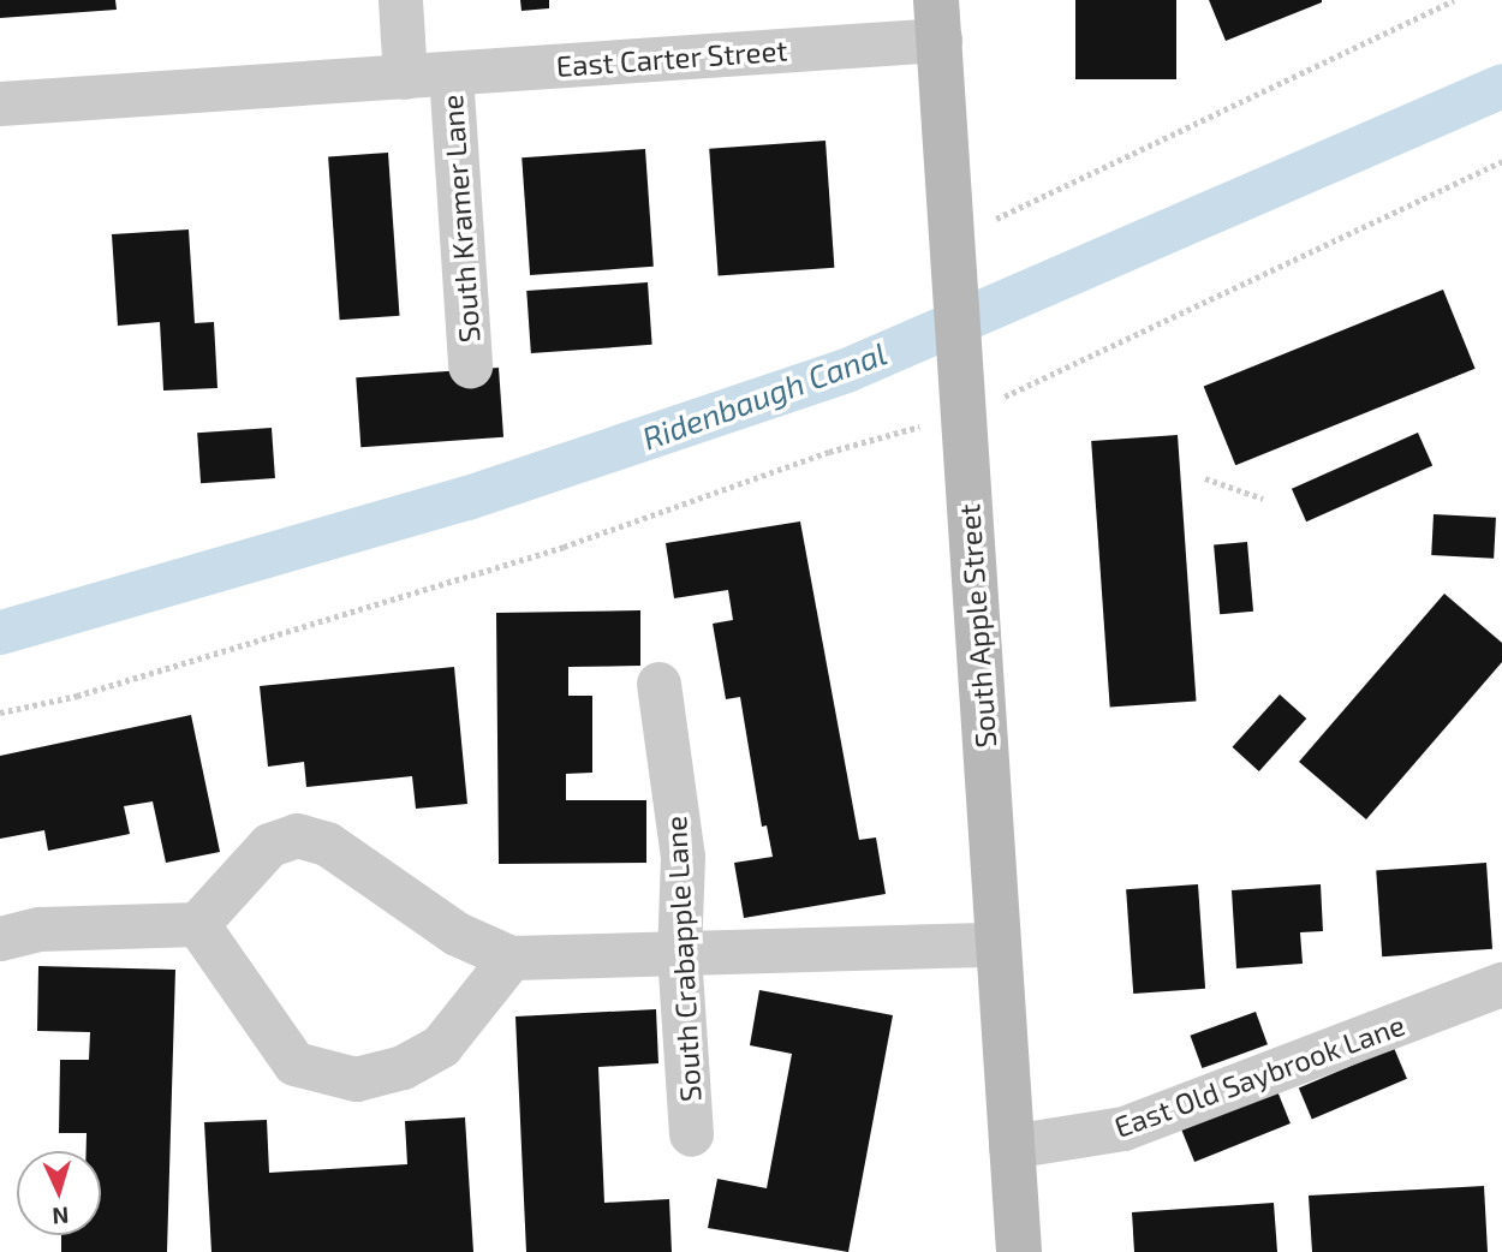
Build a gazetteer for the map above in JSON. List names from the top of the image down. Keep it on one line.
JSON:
{"streets":{"main road":["South Apple Street"],"street":["East Carter Street","South Kramer Lane","South Crabapple Lane","East Old Saybrook Lane"]},"crossings":[["East Carter Street","South Kramer Lane"],["East Carter Street","South Apple Street"],["South Apple Street","East Old Saybrook Lane"]],"water":["Ridenbaugh Canal"],"north":"bottom"}
